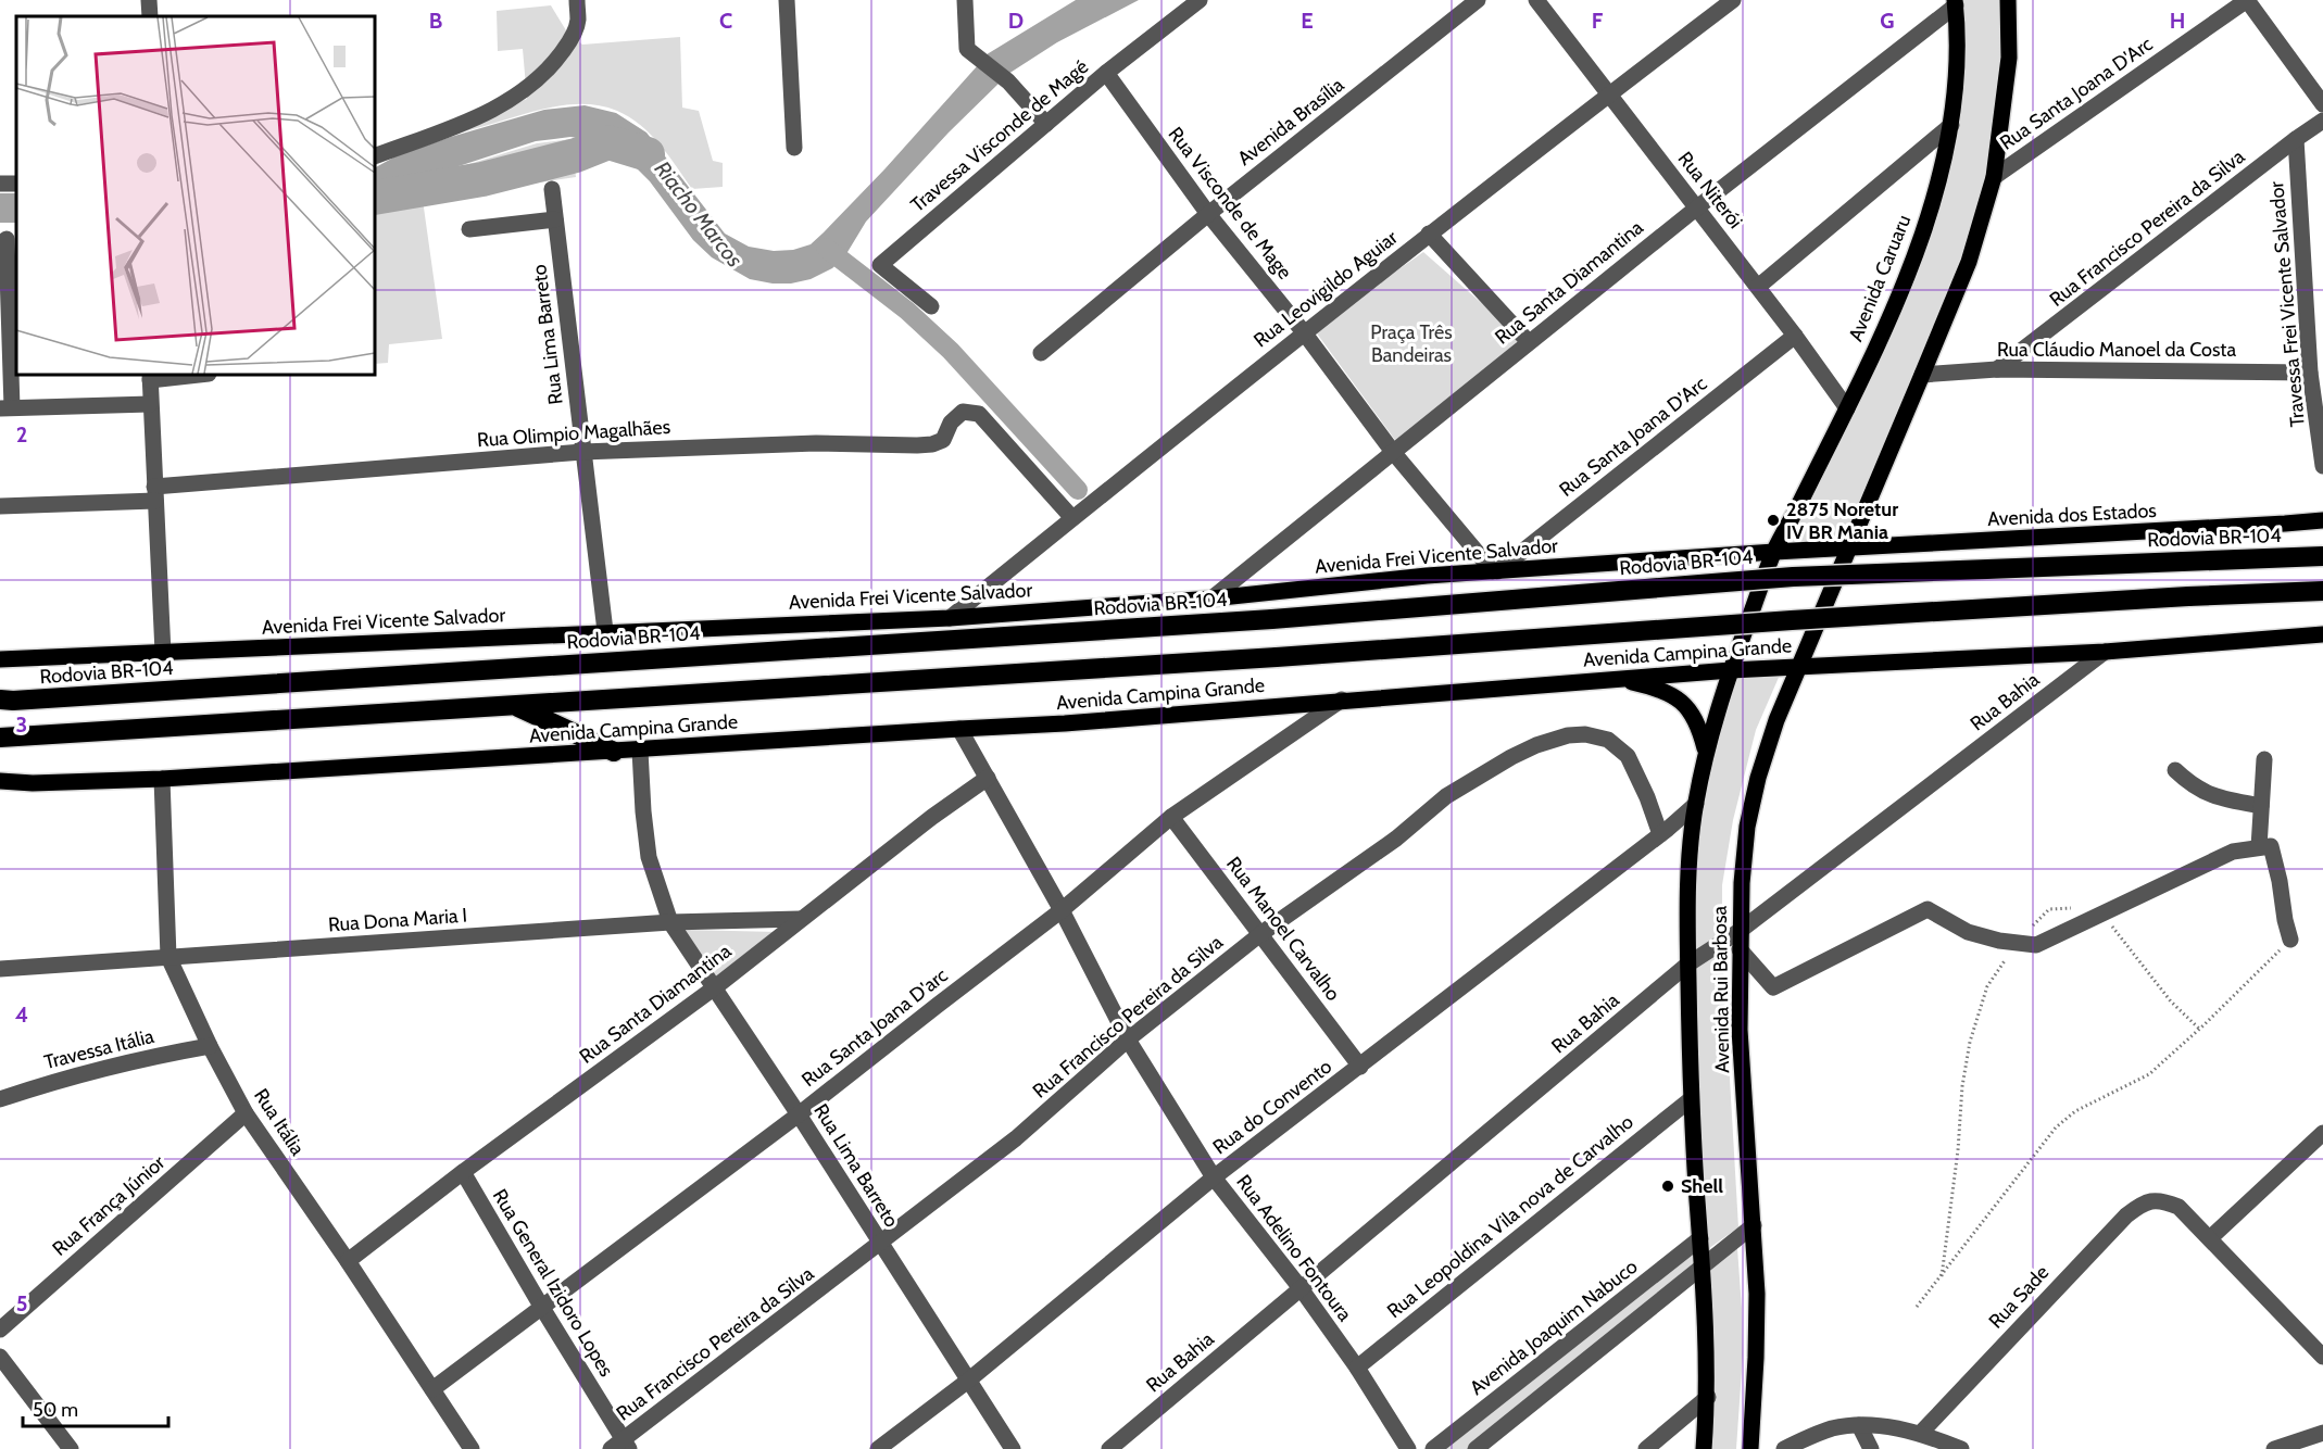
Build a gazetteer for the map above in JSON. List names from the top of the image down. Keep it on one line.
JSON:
{"streets":{"highway":["Rodovia BR-104"],"main road":["Avenida Caruaru","Avenida dos Estados","Avenida Frei Vicente Salvador","Avenida Campina Grande","Avenida Rui Barbosa"],"street":["Rua Santa Joana D'Arc","Avenida Brasília","Travessa Visconde de Magé","Rua Niterói","Rua Visconde de Mage","Rua Francisco Pereira da Silva","Rua Santa Diamantina","Rua Leovigildo Aguiar","Travessa Frei Vicente Salvador","Rua Lima Barreto","Rua Cláudio Manoel da Costa","Rua Olimpio Magalhães","Rua Bahia","Rua Dona Maria I","Rua Manoel Carvalho","Rua Santa Joana D'arc","Travessa Itália","Rua do Convento","Rua Itália","Rua França Júnior","Rua Leopoldina Vila nova de Carvalho","Rua Adelino Fontoura","Rua General Izidoro Lopes","Rua Sade","Avenida Joaquim Nabuco"]},"crossings":[["Rua Santa Joana D'Arc","Rua Niterói"],["Rua Santa Joana D'Arc","Rua Visconde de Mage"],["Rua Santa Joana D'Arc","Avenida Frei Vicente Salvador"],["Avenida Brasília","Rua Visconde de Mage"],["Travessa Visconde de Magé","Rua Visconde de Mage"],["Rua Niterói","Avenida Caruaru"],["Rua Niterói","Rua Santa Diamantina"],["Rua Niterói","Rua Leovigildo Aguiar"],["Rua Visconde de Mage","Rua Santa Diamantina"],["Rua Visconde de Mage","Rua Leovigildo Aguiar"],["Rua Visconde de Mage","Avenida Frei Vicente Salvador"],["Rua Francisco Pereira da Silva","Travessa Frei Vicente Salvador"],["Rua Francisco Pereira da Silva","Rua Lima Barreto"],["Rua Francisco Pereira da Silva","Rua Cláudio Manoel da Costa"],["Rua Francisco Pereira da Silva","Rua Manoel Carvalho"],["Rua Francisco Pereira da Silva","Rua do Convento"],["Rua Francisco Pereira da Silva","Rua Adelino Fontoura"],["Rua Francisco Pereira da Silva","Rua General Izidoro Lopes"],["Avenida Caruaru","Rua Santa Diamantina"],["Avenida Caruaru","Avenida Frei Vicente Salvador"],["Avenida Caruaru","Avenida Rui Barbosa"],["Rua Santa Diamantina","Rua Lima Barreto"],["Rua Santa Diamantina","Avenida Frei Vicente Salvador"],["Rua Santa Diamantina","Rua Dona Maria I"],["Rua Santa Diamantina","Rua Itália"],["Rua Santa Diamantina","Rua Adelino Fontoura"],["Rua Santa Diamantina","Rua General Izidoro Lopes"],["Rua Leovigildo Aguiar","Rua Olimpio Magalhães"],["Rua Leovigildo Aguiar","Avenida Frei Vicente Salvador"],["Travessa Frei Vicente Salvador","Rua Cláudio Manoel da Costa"],["Rua Lima Barreto","Rua Olimpio Magalhães"],["Rua Lima Barreto","Avenida Frei Vicente Salvador"],["Rua Lima Barreto","Avenida Campina Grande"],["Rua Lima Barreto","Rua Dona Maria I"],["Rua Lima Barreto","Rua Santa Joana D'arc"],["Rua Lima Barreto","Rua do Convento"],["Avenida dos Estados","Avenida Frei Vicente Salvador"],["Avenida dos Estados","Avenida Rui Barbosa"],["Avenida Frei Vicente Salvador","Avenida Rui Barbosa"],["Avenida Campina Grande","Rua Bahia"],["Avenida Campina Grande","Avenida Rui Barbosa"],["Avenida Campina Grande","Rua Santa Joana D'arc"],["Avenida Campina Grande","Rua Itália"],["Avenida Campina Grande","Rua Adelino Fontoura"],["Rua Bahia","Avenida Rui Barbosa"],["Rua Bahia","Rua Adelino Fontoura"],["Rua Dona Maria I","Rua Itália"],["Rua Manoel Carvalho","Rua Santa Joana D'arc"],["Rua Manoel Carvalho","Rua do Convento"],["Avenida Rui Barbosa","Rua do Convento"],["Avenida Rui Barbosa","Rua Leopoldina Vila nova de Carvalho"],["Avenida Rui Barbosa","Avenida Joaquim Nabuco"],["Rua Santa Joana D'arc","Rua Itália"],["Rua Santa Joana D'arc","Rua Adelino Fontoura"],["Rua Santa Joana D'arc","Rua General Izidoro Lopes"],["Travessa Itália","Rua Itália"],["Rua do Convento","Rua Adelino Fontoura"],["Rua Itália","Rua França Júnior"],["Rua Leopoldina Vila nova de Carvalho","Rua Adelino Fontoura"]],"water":["Riacho Marcos"],"parks":["Praça Três Bandeiras"],"places":["2875 Noretur IV BR Mania","Shell"],"scale_bar":"50 m","grid":{"columns":["B","C","D","E","F","G","H"],"rows":["2","3","4","5"]}}
